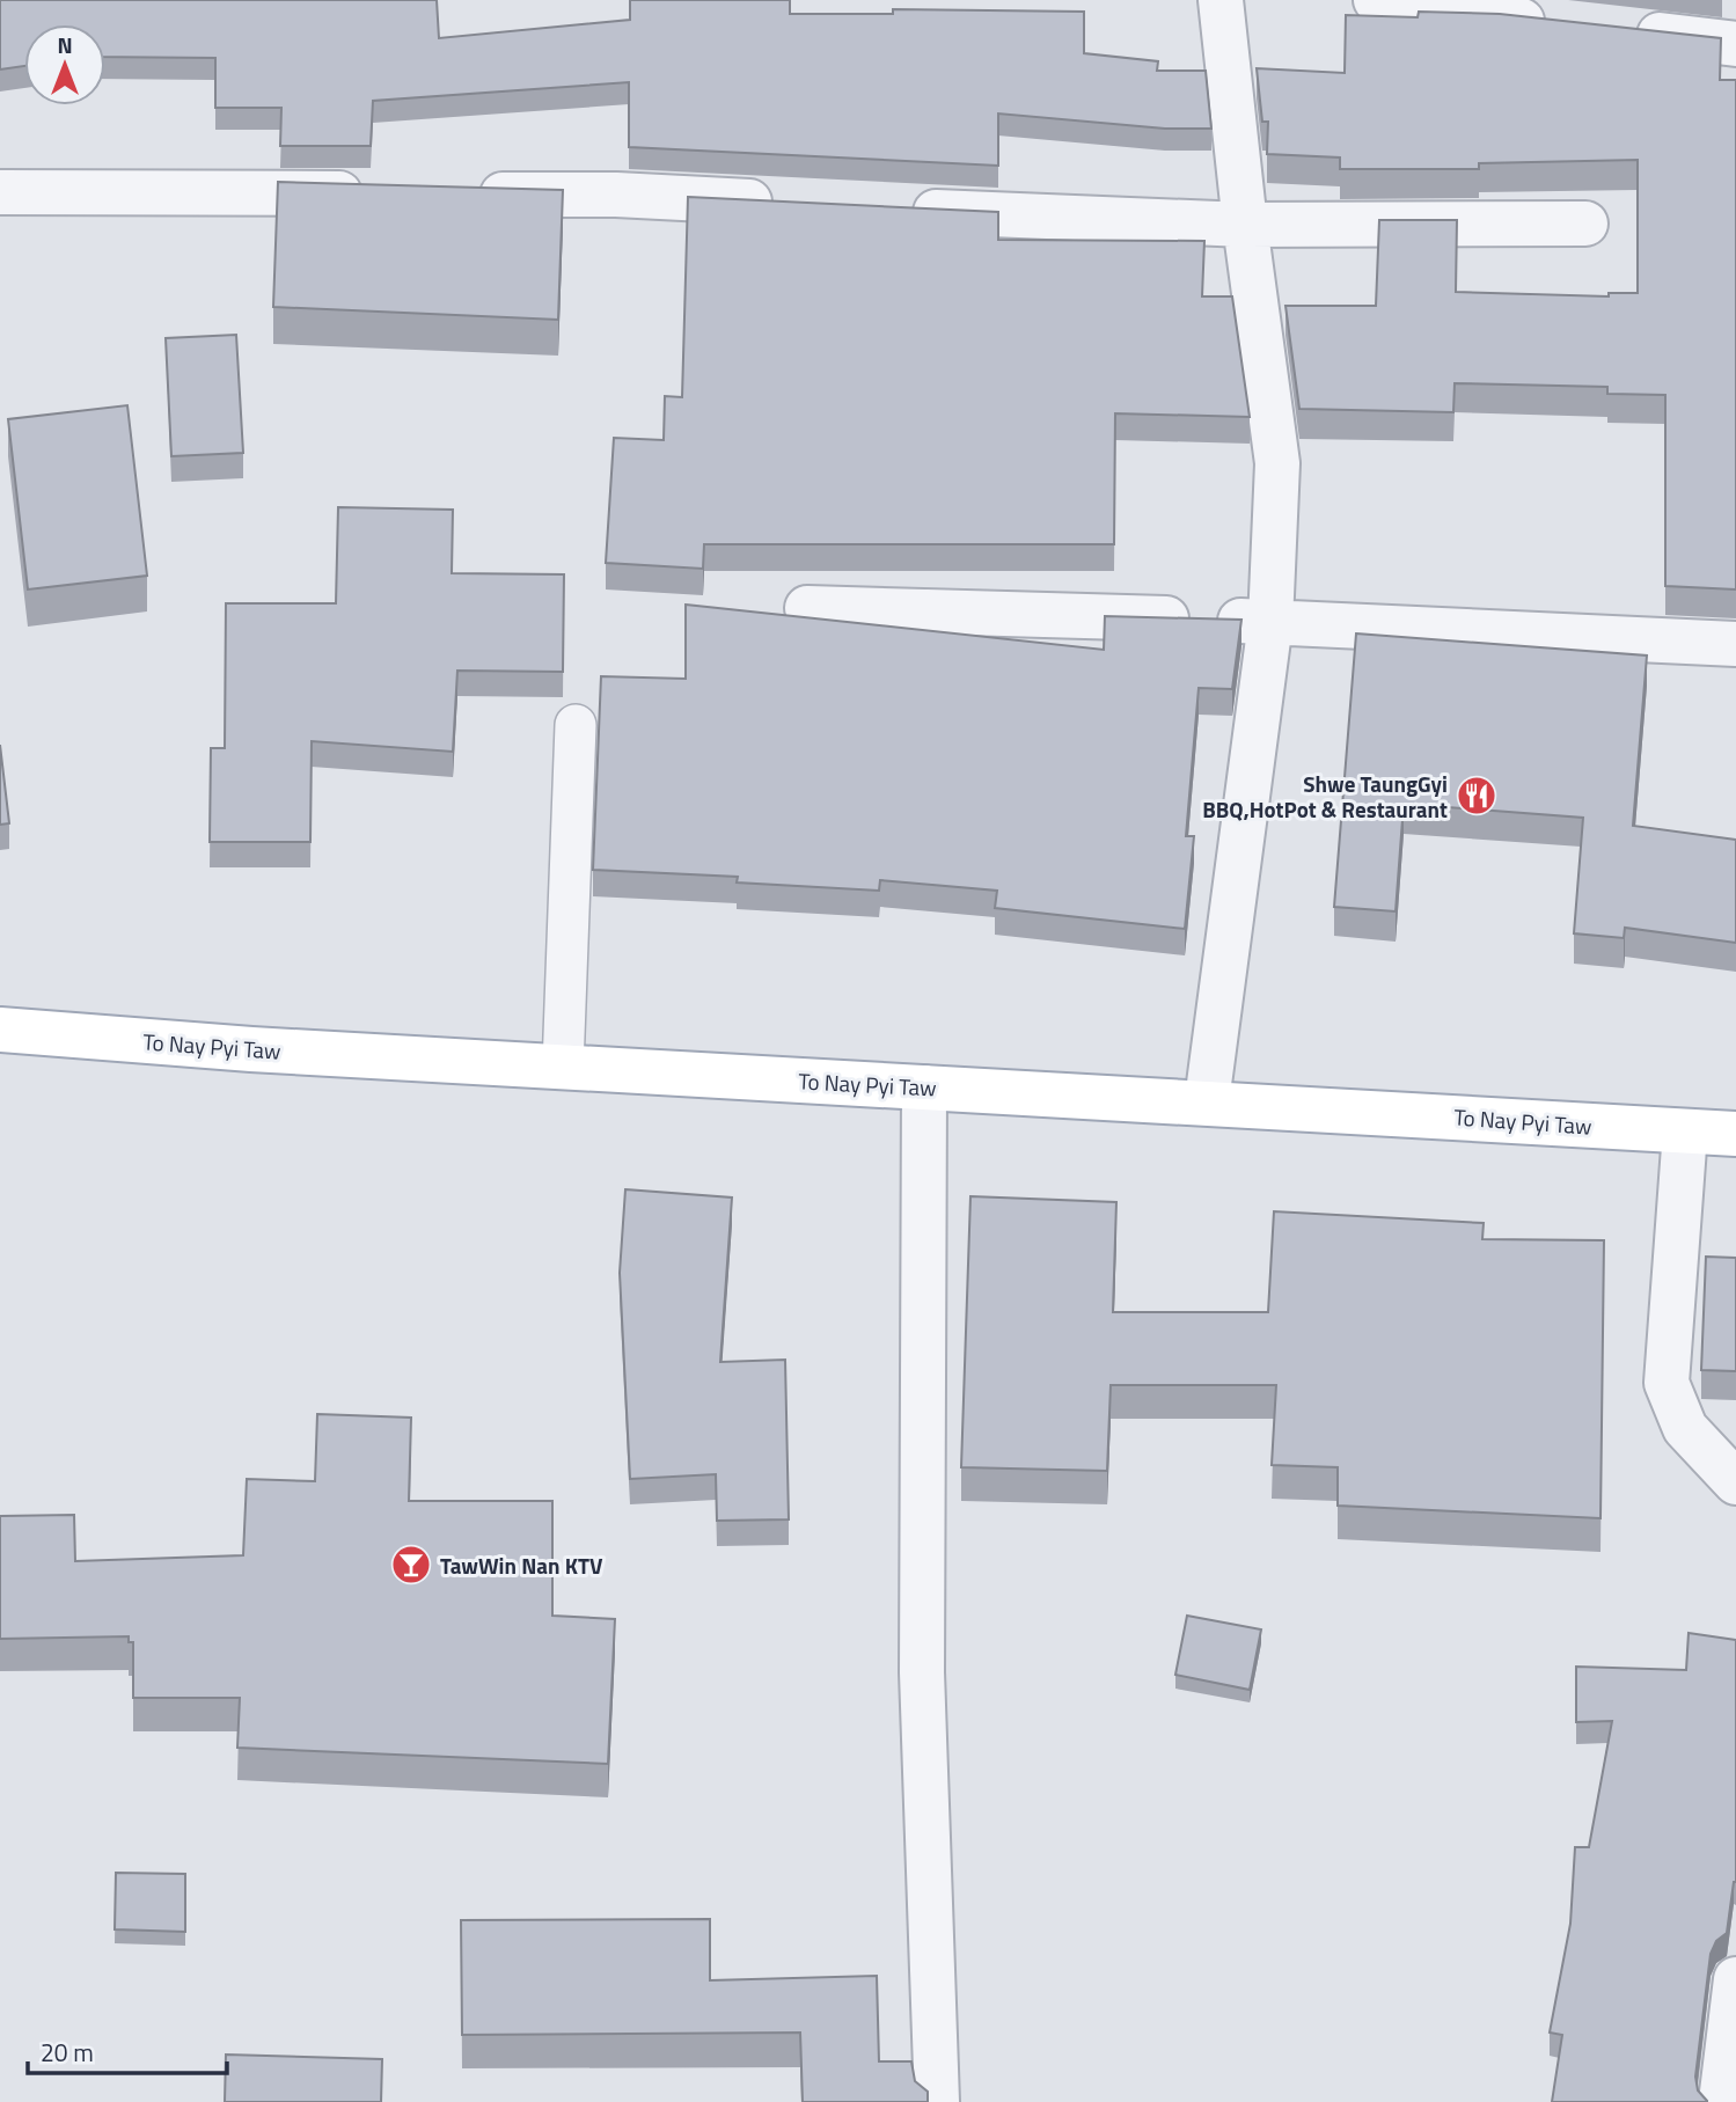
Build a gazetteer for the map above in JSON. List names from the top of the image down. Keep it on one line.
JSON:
{"streets":{"main road":["To Nay Pyi Taw"]},"places":{"restaurant":["Shwe TaungGyi BBQ,HotPot & Restaurant"],"bar":["TawWin Nan KTV"]},"scale_bar":"20 m","north":"top"}
